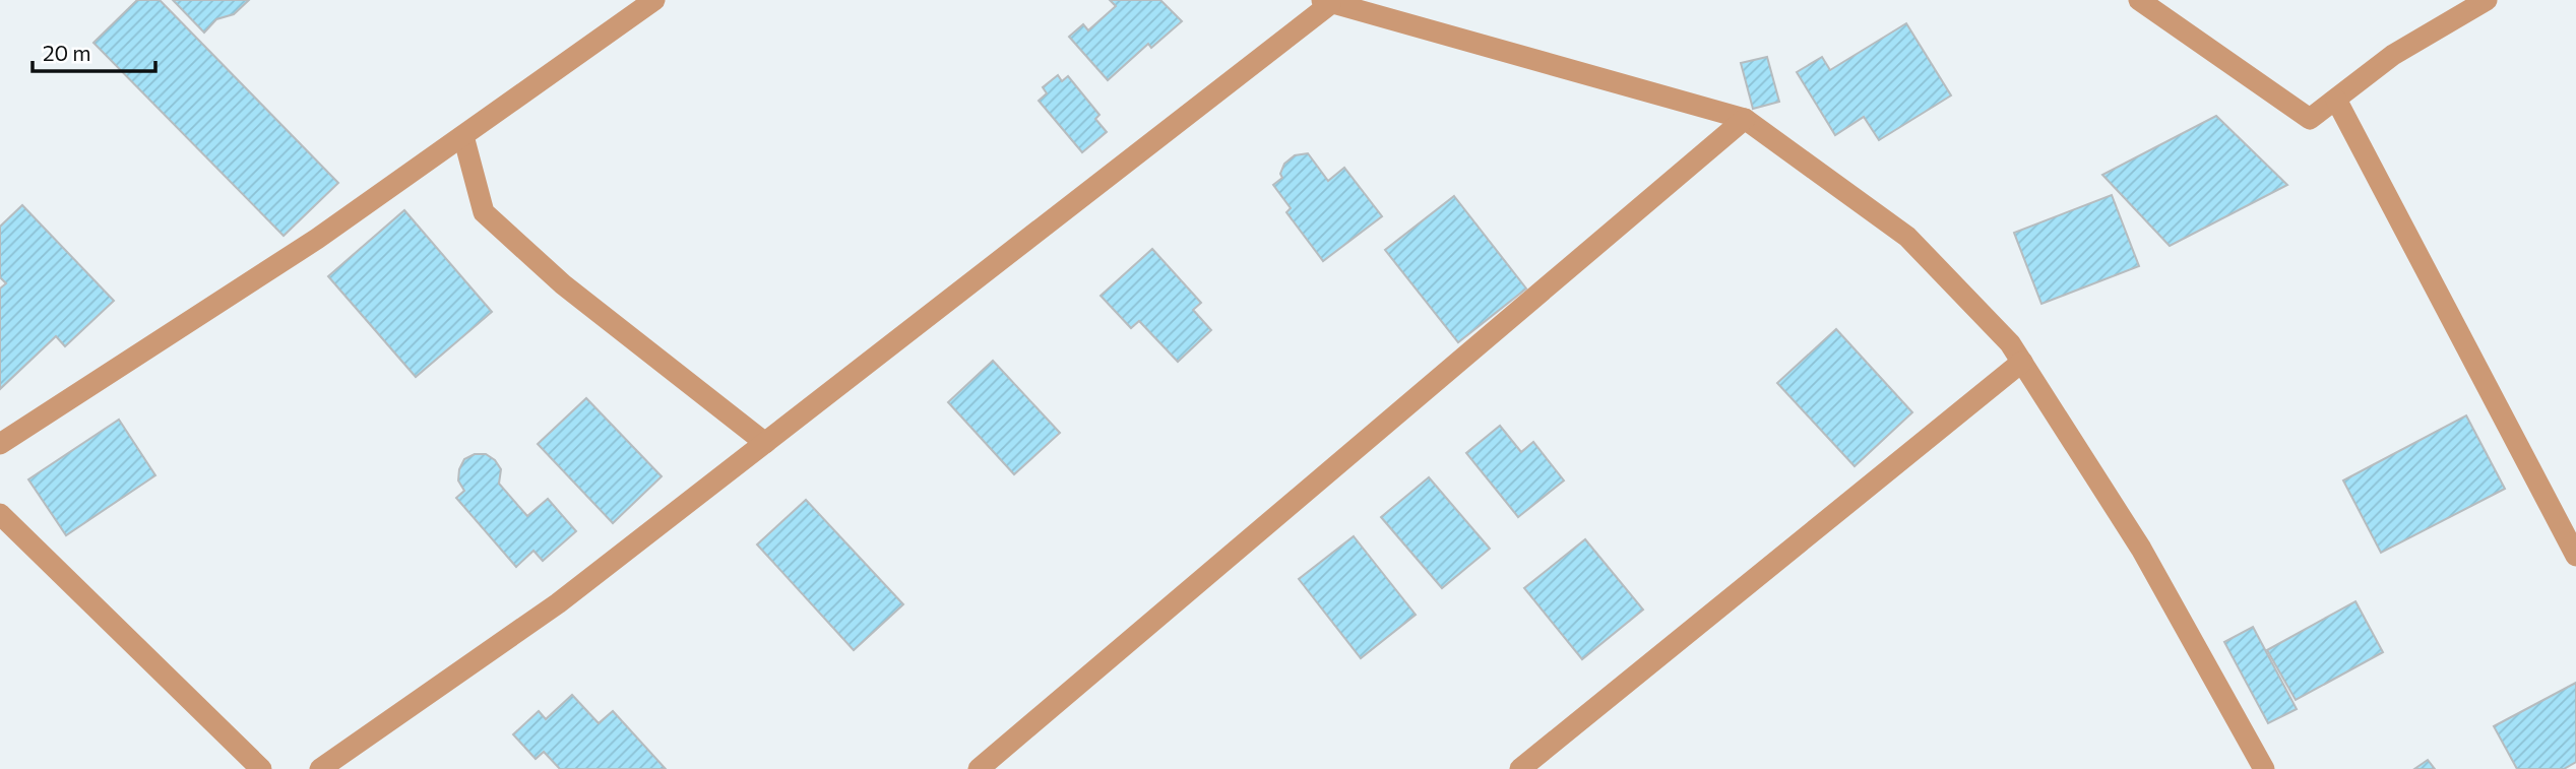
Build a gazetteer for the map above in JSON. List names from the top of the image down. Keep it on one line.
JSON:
{"scale_bar":"20 m"}
